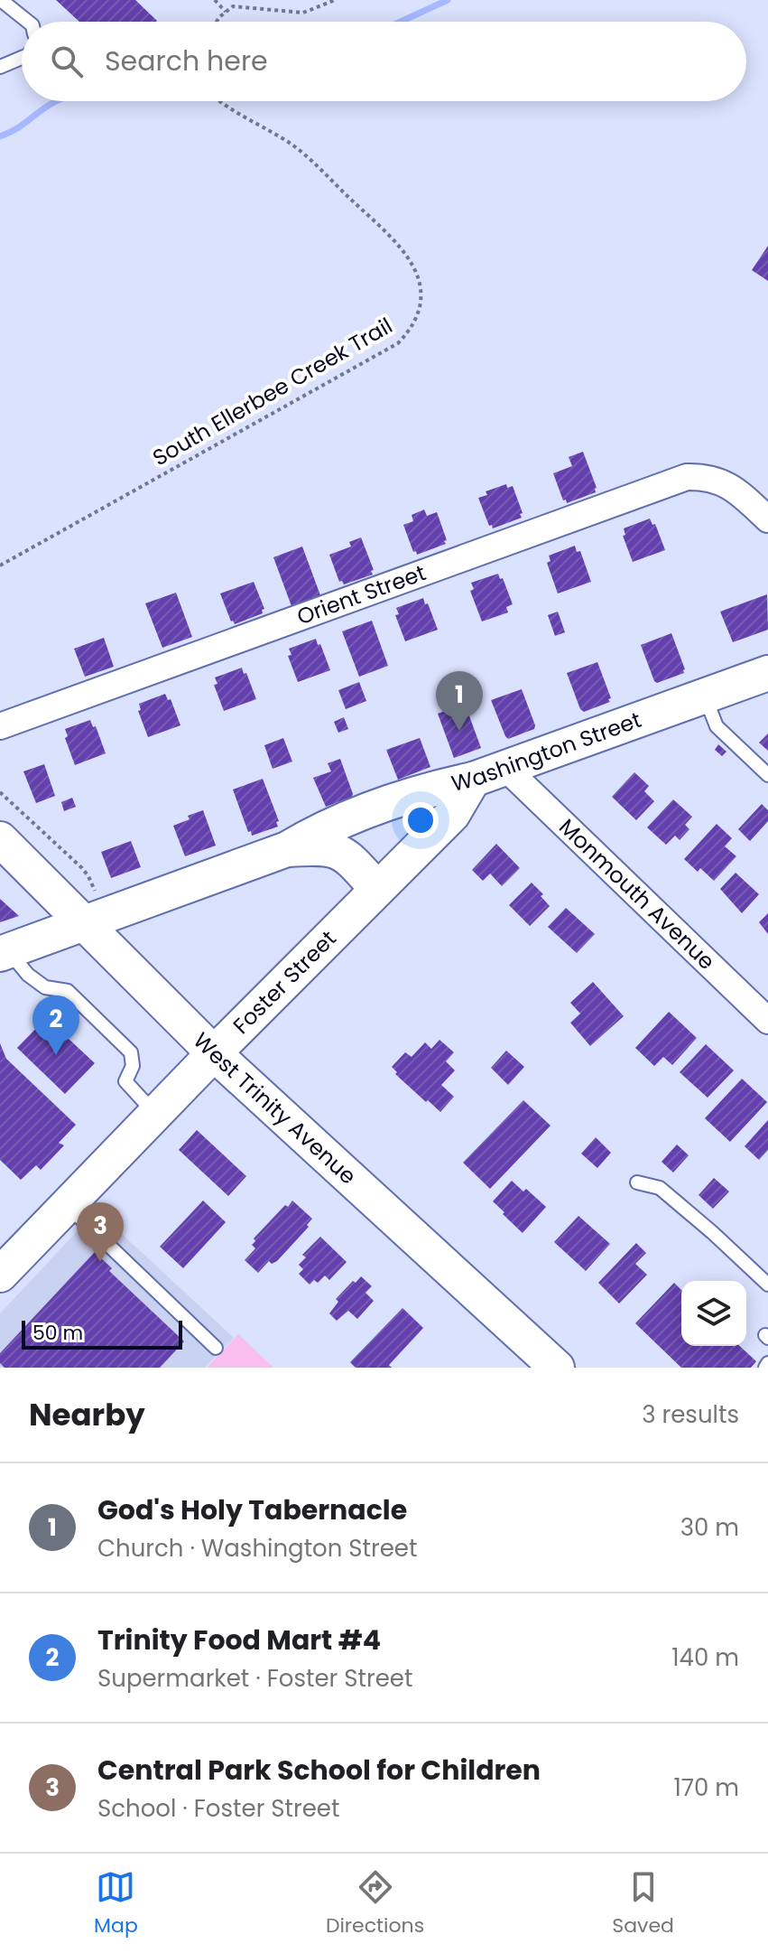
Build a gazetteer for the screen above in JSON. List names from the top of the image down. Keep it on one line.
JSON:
{"streets":{"street":["Orient Street","Washington Street","Monmouth Avenue","Foster Street","West Trinity Avenue"],"path":["South Ellerbee Creek Trail"]},"crossings":[["Washington Street","Monmouth Avenue"],["Washington Street","Foster Street"],["Washington Street","West Trinity Avenue"],["Foster Street","West Trinity Avenue"]],"scale_bar":"50 m","page":{"search":"Search here","pins":["1","2","3"],"scale":"50 m","heading":["Nearby","3 results"],"list":[{"mark":"1","name":"God's Holy Tabernacle","note":"Church · Washington Street","value":"30 m"},{"mark":"2","name":"Trinity Food Mart #4","note":"Supermarket · Foster Street","value":"140 m"},{"mark":"3","name":"Central Park School for Children","note":"School · Foster Street","value":"170 m"}],"nav":["Map","Directions","Saved"]}}
